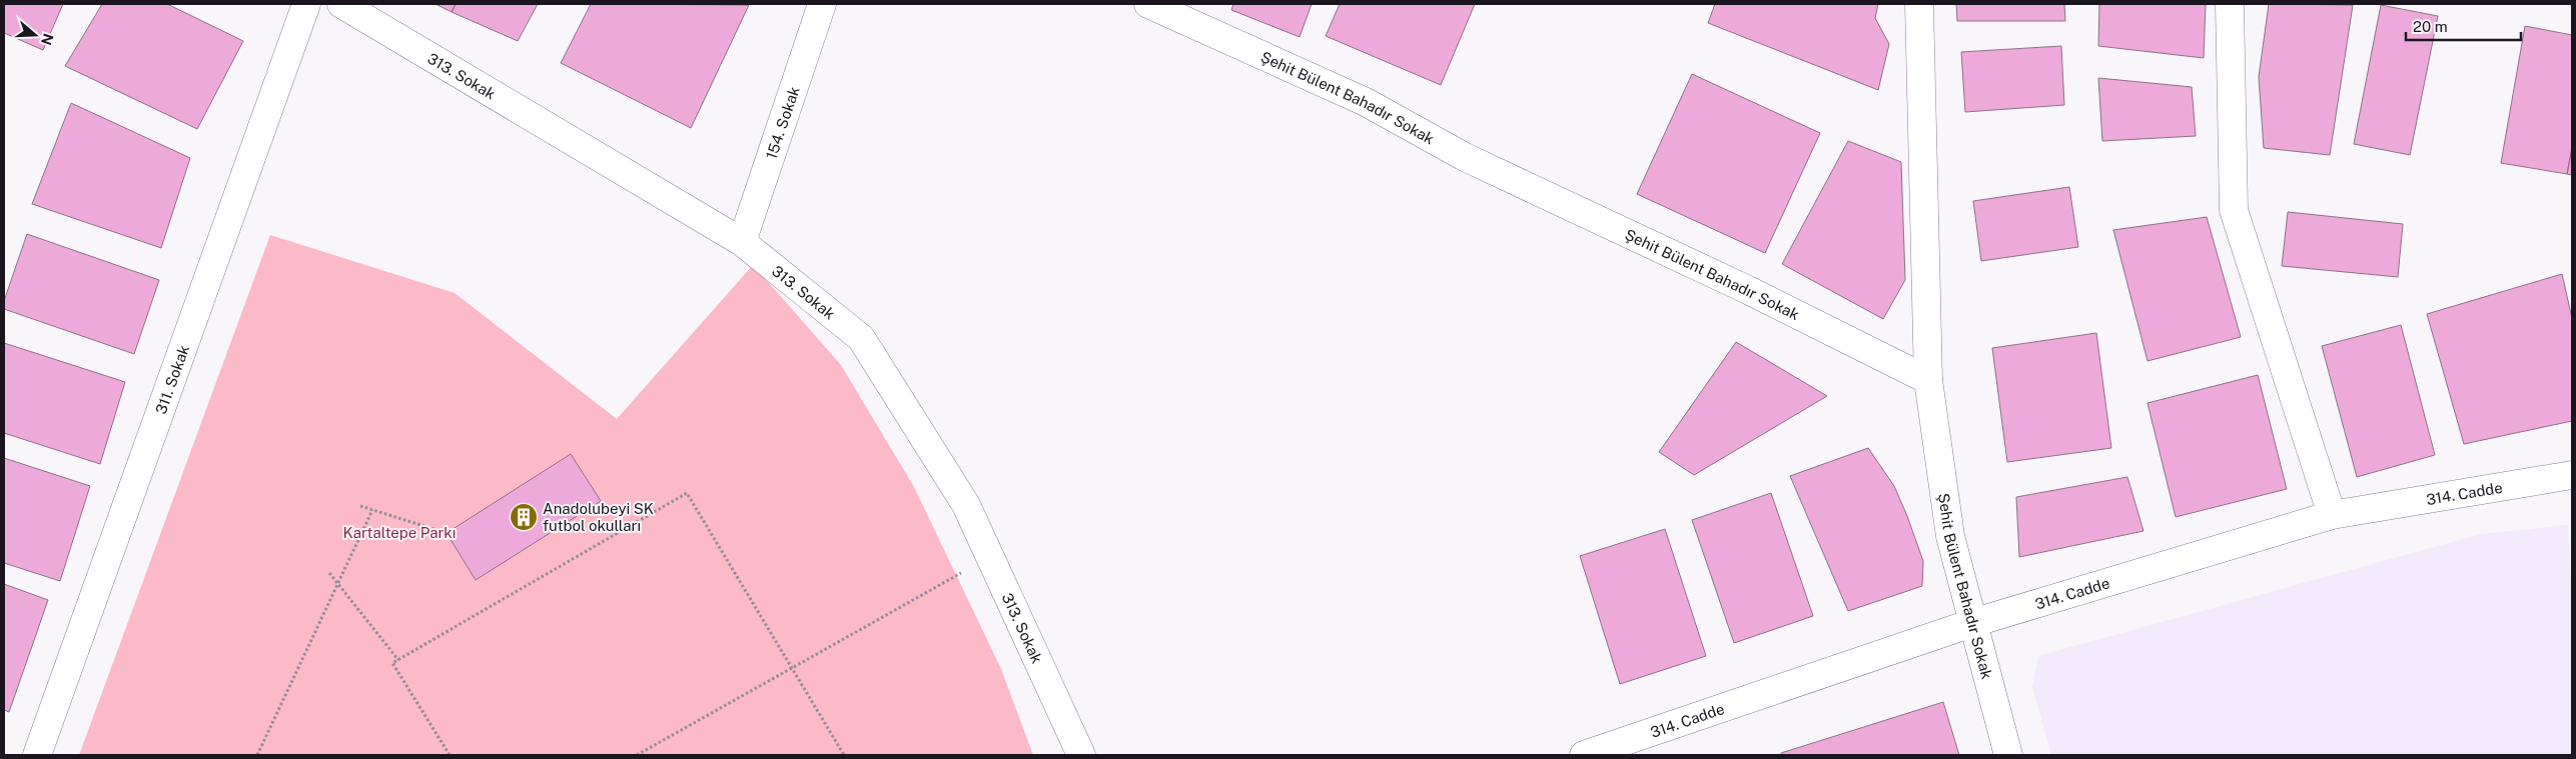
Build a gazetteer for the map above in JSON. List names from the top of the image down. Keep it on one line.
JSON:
{"streets":{"street":["313. Sokak","Şehit Bülent Bahadır Sokak","154. Sokak","311. Sokak","314. Cadde"]},"crossings":[["313. Sokak","154. Sokak"],["Şehit Bülent Bahadır Sokak","314. Cadde"]],"parks":["Kartaltepe Parkı"],"places":{"building":["Anadolubeyi SK futbol okulları"]},"scale_bar":"20 m","north":"right"}
